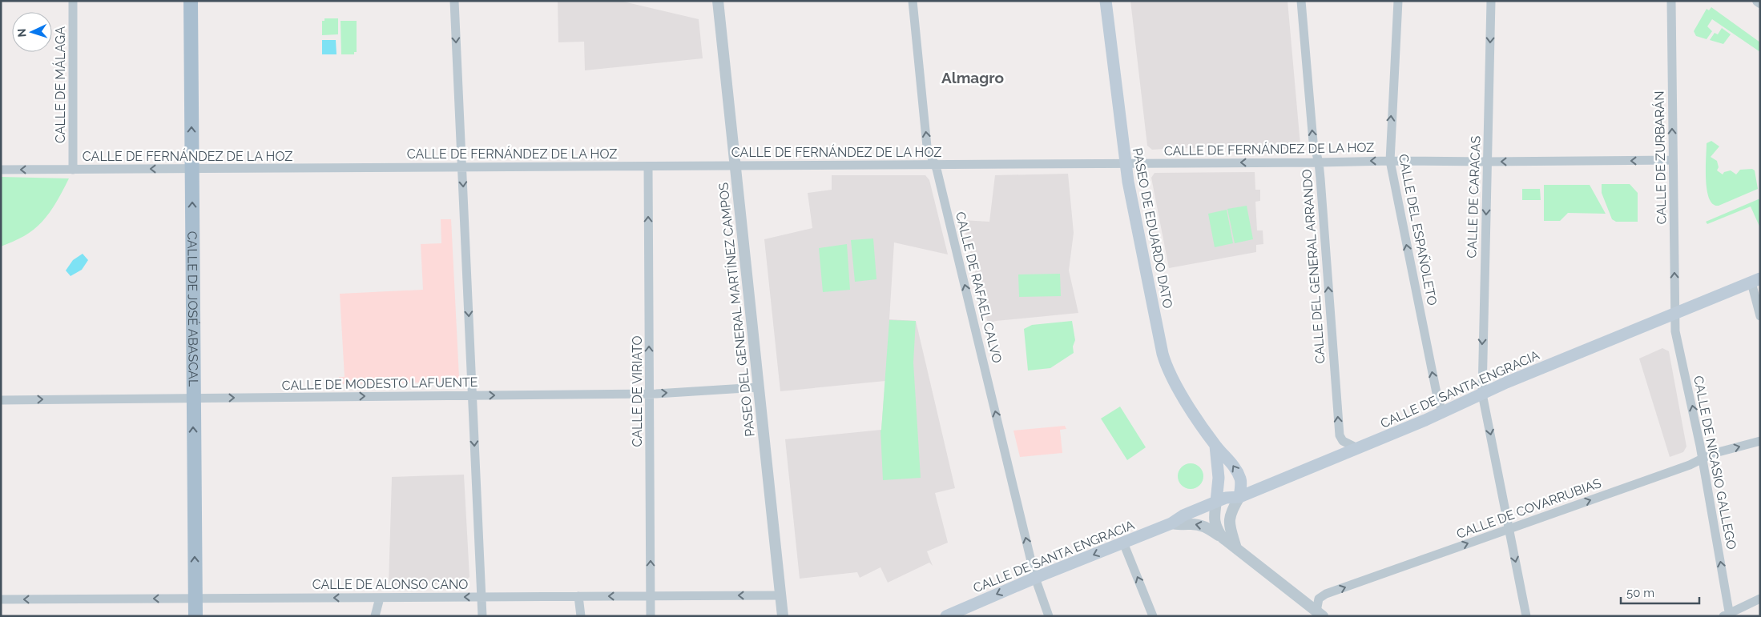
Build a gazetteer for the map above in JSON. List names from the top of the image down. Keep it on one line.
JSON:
{"streets":{"main road":["PASEO DE EDUARDO DATO","CALLE DE JOSÉ ABASCAL","CALLE DE SANTA ENGRACIA"],"street":["CALLE DE MÁLAGA","CALLE DE FERNÁNDEZ DE LA HOZ","CALLE DE ZURBARÁN","CALLE DE CARACAS","CALLE DEL ESPAÑOLETO","CALLE DEL GENERAL ARRANDO","CALLE DE RAFAEL CALVO","PASEO DEL GENERAL MARTÍNEZ CAMPOS","CALLE DE MODESTO LAFUENTE","CALLE DE VIRIATO","CALLE DE NICASIO GALLEGO","CALLE DE COVARRUBIAS","CALLE DE ALONSO CANO"]},"crossings":[["CALLE DE MÁLAGA","CALLE DE FERNÁNDEZ DE LA HOZ"],["CALLE DE FERNÁNDEZ DE LA HOZ","CALLE DE ZURBARÁN"],["CALLE DE FERNÁNDEZ DE LA HOZ","CALLE DE CARACAS"],["CALLE DE FERNÁNDEZ DE LA HOZ","PASEO DE EDUARDO DATO"],["CALLE DE FERNÁNDEZ DE LA HOZ","CALLE DEL ESPAÑOLETO"],["CALLE DE FERNÁNDEZ DE LA HOZ","CALLE DEL GENERAL ARRANDO"],["CALLE DE FERNÁNDEZ DE LA HOZ","CALLE DE RAFAEL CALVO"],["CALLE DE FERNÁNDEZ DE LA HOZ","CALLE DE JOSÉ ABASCAL"],["CALLE DE FERNÁNDEZ DE LA HOZ","PASEO DEL GENERAL MARTÍNEZ CAMPOS"],["CALLE DE FERNÁNDEZ DE LA HOZ","CALLE DE VIRIATO"],["CALLE DE ZURBARÁN","CALLE DE SANTA ENGRACIA"],["CALLE DE ZURBARÁN","CALLE DE NICASIO GALLEGO"],["CALLE DE CARACAS","CALLE DE SANTA ENGRACIA"],["CALLE DE CARACAS","CALLE DE COVARRUBIAS"],["PASEO DE EDUARDO DATO","CALLE DE SANTA ENGRACIA"],["CALLE DEL ESPAÑOLETO","CALLE DE SANTA ENGRACIA"],["CALLE DEL GENERAL ARRANDO","CALLE DE SANTA ENGRACIA"],["CALLE DE RAFAEL CALVO","CALLE DE SANTA ENGRACIA"],["CALLE DE JOSÉ ABASCAL","CALLE DE MODESTO LAFUENTE"],["CALLE DE JOSÉ ABASCAL","CALLE DE ALONSO CANO"],["PASEO DEL GENERAL MARTÍNEZ CAMPOS","CALLE DE MODESTO LAFUENTE"],["PASEO DEL GENERAL MARTÍNEZ CAMPOS","CALLE DE ALONSO CANO"],["CALLE DE MODESTO LAFUENTE","CALLE DE VIRIATO"],["CALLE DE SANTA ENGRACIA","CALLE DE NICASIO GALLEGO"],["CALLE DE SANTA ENGRACIA","CALLE DE COVARRUBIAS"],["CALLE DE VIRIATO","CALLE DE ALONSO CANO"],["CALLE DE NICASIO GALLEGO","CALLE DE COVARRUBIAS"]],"one_way":["CALLE DE FERNÁNDEZ DE LA HOZ","CALLE DE ZURBARÁN","CALLE DE CARACAS","CALLE DEL ESPAÑOLETO","CALLE DEL GENERAL ARRANDO","CALLE DE RAFAEL CALVO","CALLE DE JOSÉ ABASCAL","CALLE DE MODESTO LAFUENTE","CALLE DE VIRIATO","CALLE DE NICASIO GALLEGO","CALLE DE COVARRUBIAS","CALLE DE ALONSO CANO"],"districts":["Almagro"],"scale_bar":"50 m","north":"left"}
